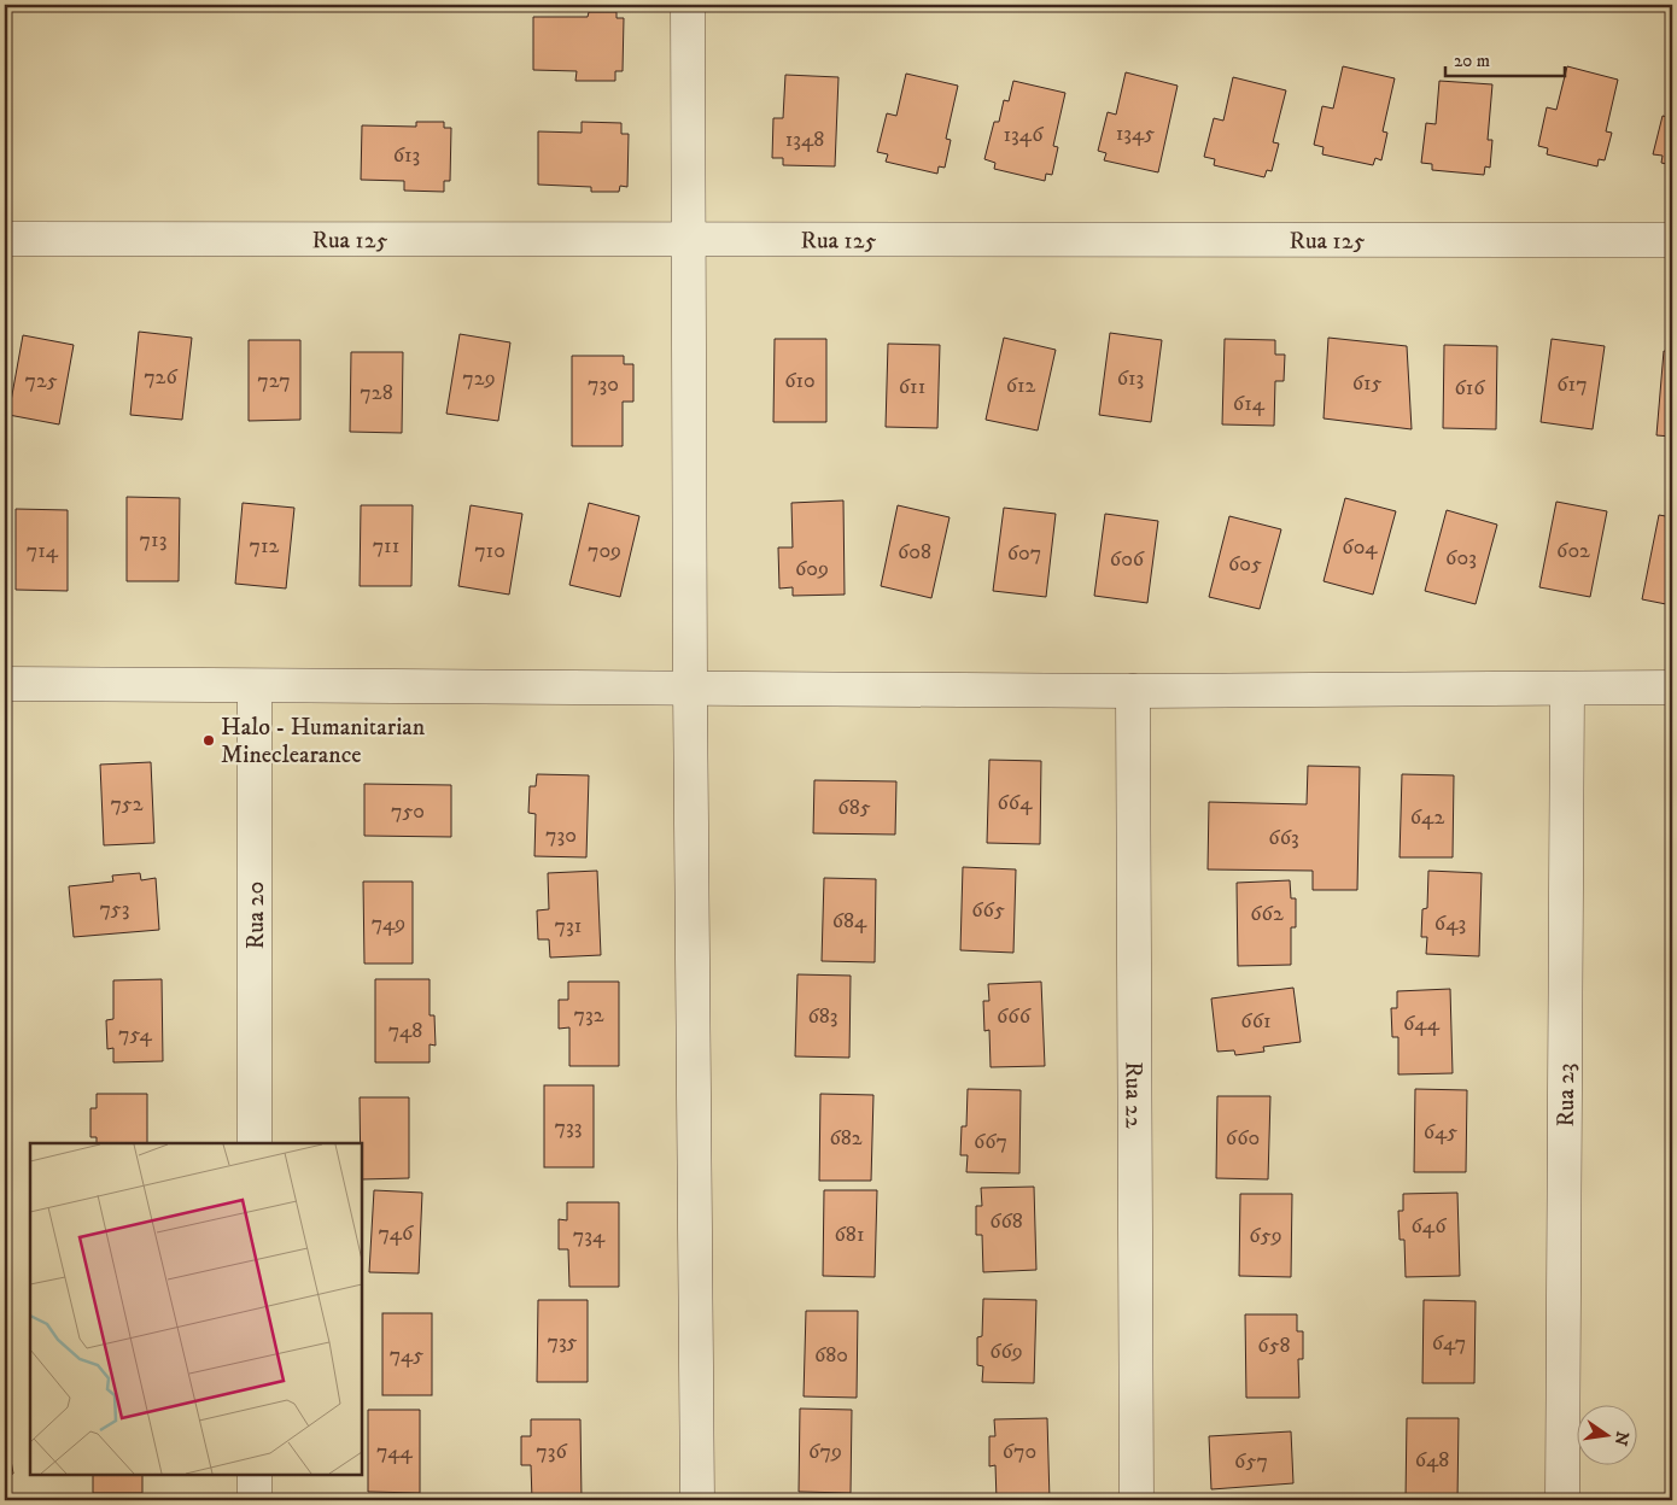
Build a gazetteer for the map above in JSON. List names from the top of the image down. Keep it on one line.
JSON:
{"streets":{"street":["Rua 125","Rua 20","Rua 23","Rua 22"]},"places":["Halo - Humanitarian Mineclearance"],"house_numbers":["1345","1346","1348","613","726","729","613","725","727","610","615","730","617","612","611","616","728","614","713","712","711","604","714","710","709","602","608","607","603","606","605","609","664","752","685","750","642","730","663","753","665","662","684","749","643","731","732","683","666","661","644","748","754","733","645","682","660","667","668","646","746","681","734","659","735","647","658","669","745","680","744","736","679","670","648","657"],"scale_bar":"20 m","north":"right"}
